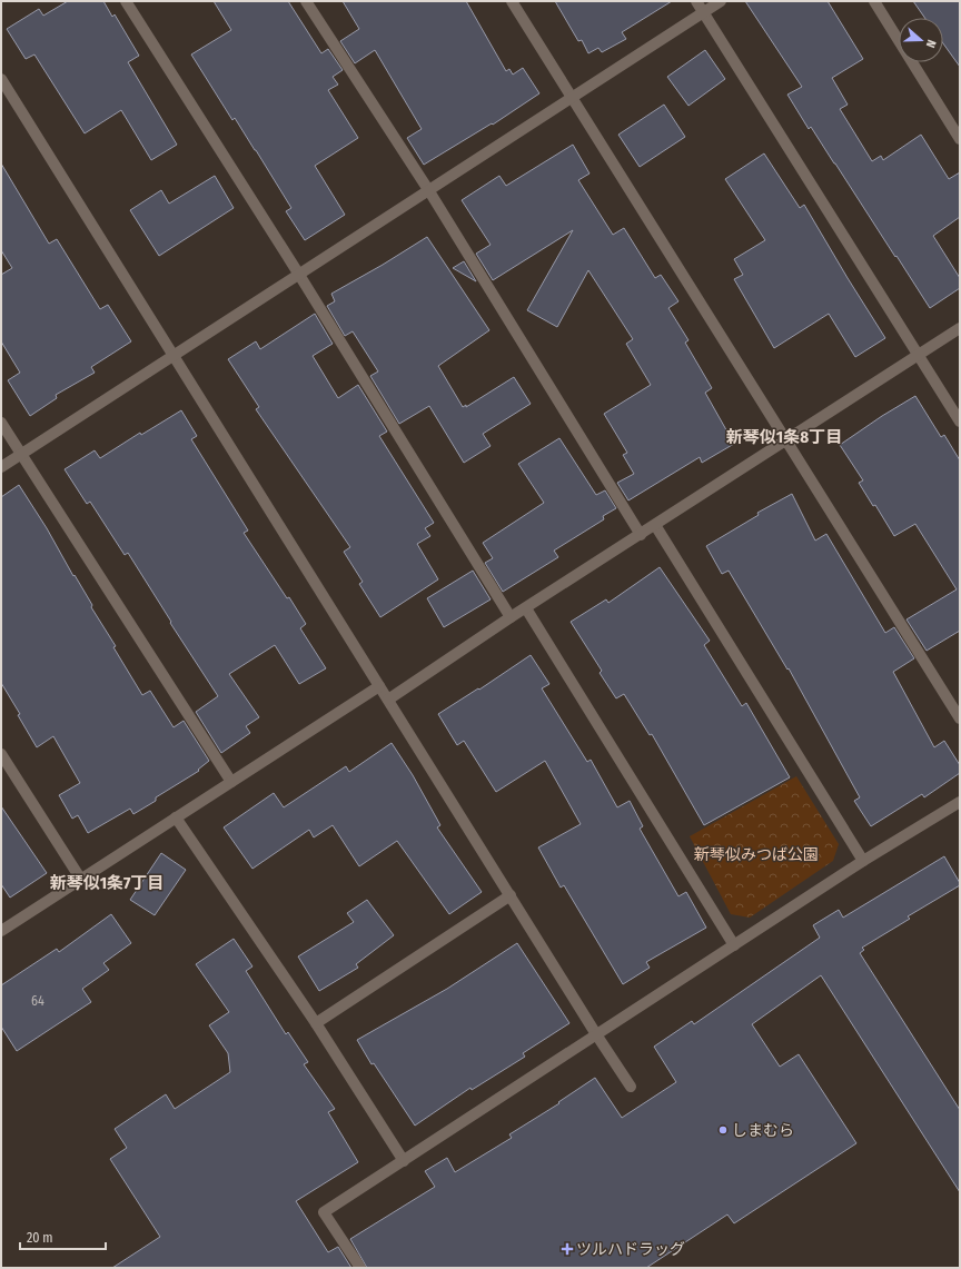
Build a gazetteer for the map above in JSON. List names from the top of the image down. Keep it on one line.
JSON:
{"districts":["新琴似1条8丁目","新琴似1条7丁目"],"parks":["新琴似みつば公園"],"places":{"other":["しまむら"],"health":["ツルハドラッグ"]},"house_numbers":["64"],"scale_bar":"20 m","north":"right"}
